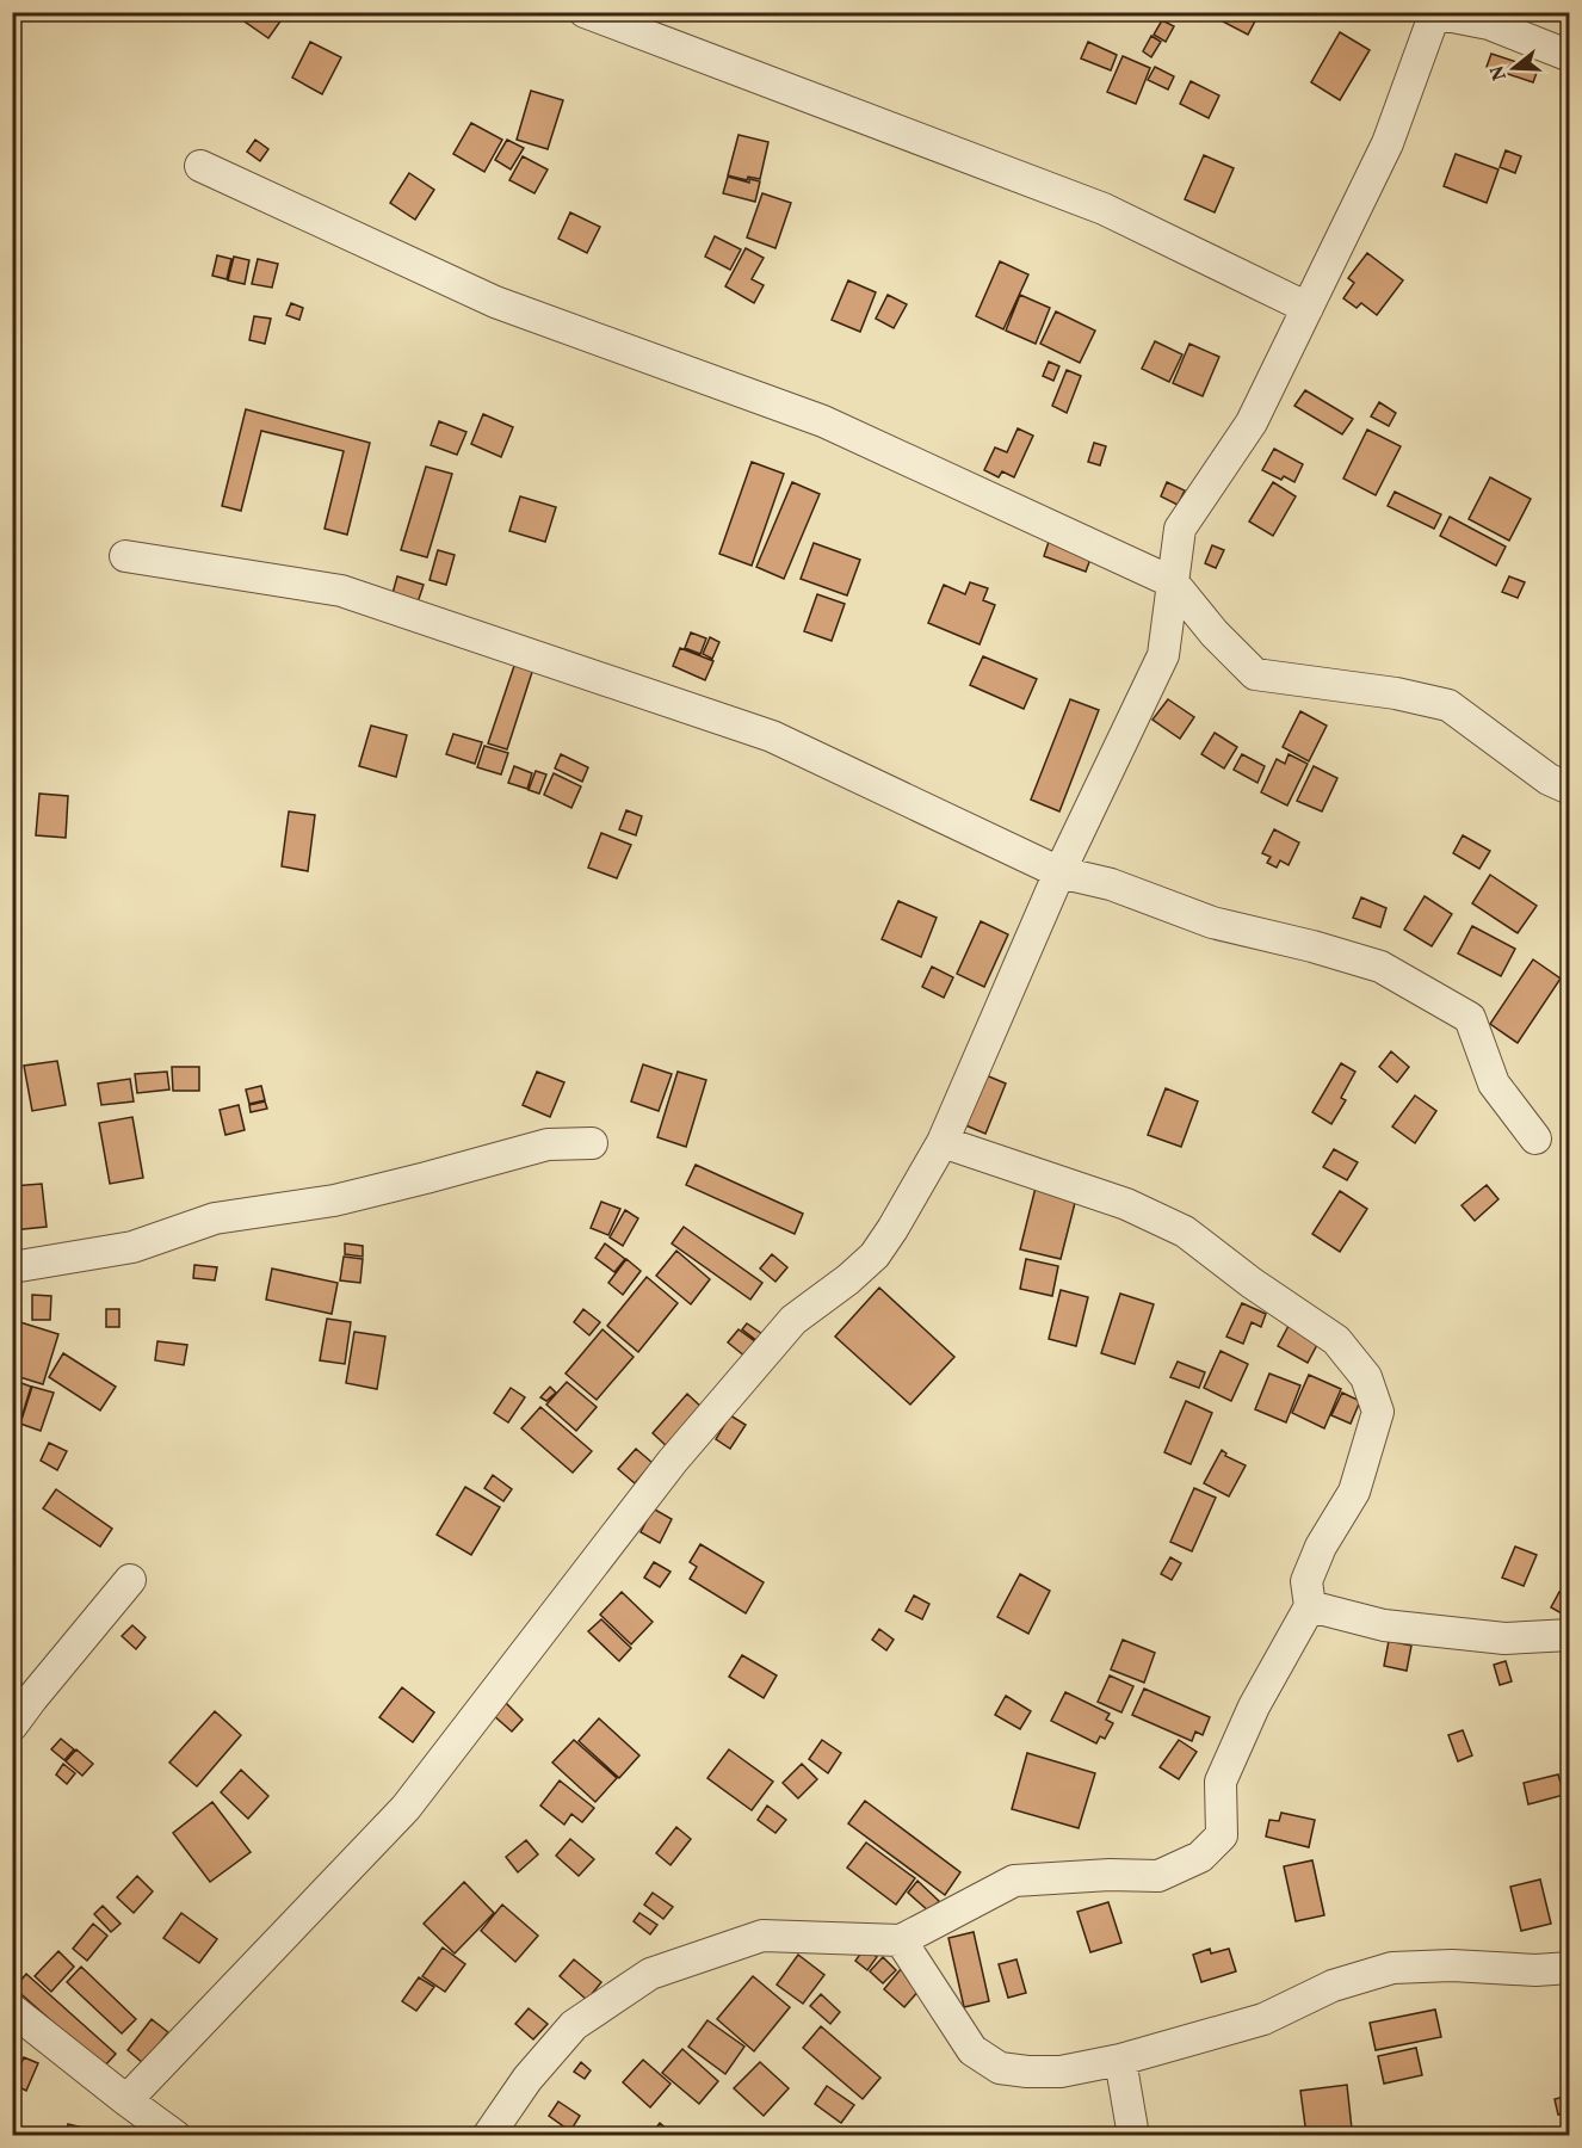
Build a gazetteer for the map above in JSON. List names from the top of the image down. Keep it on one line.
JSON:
{"north":"left"}
